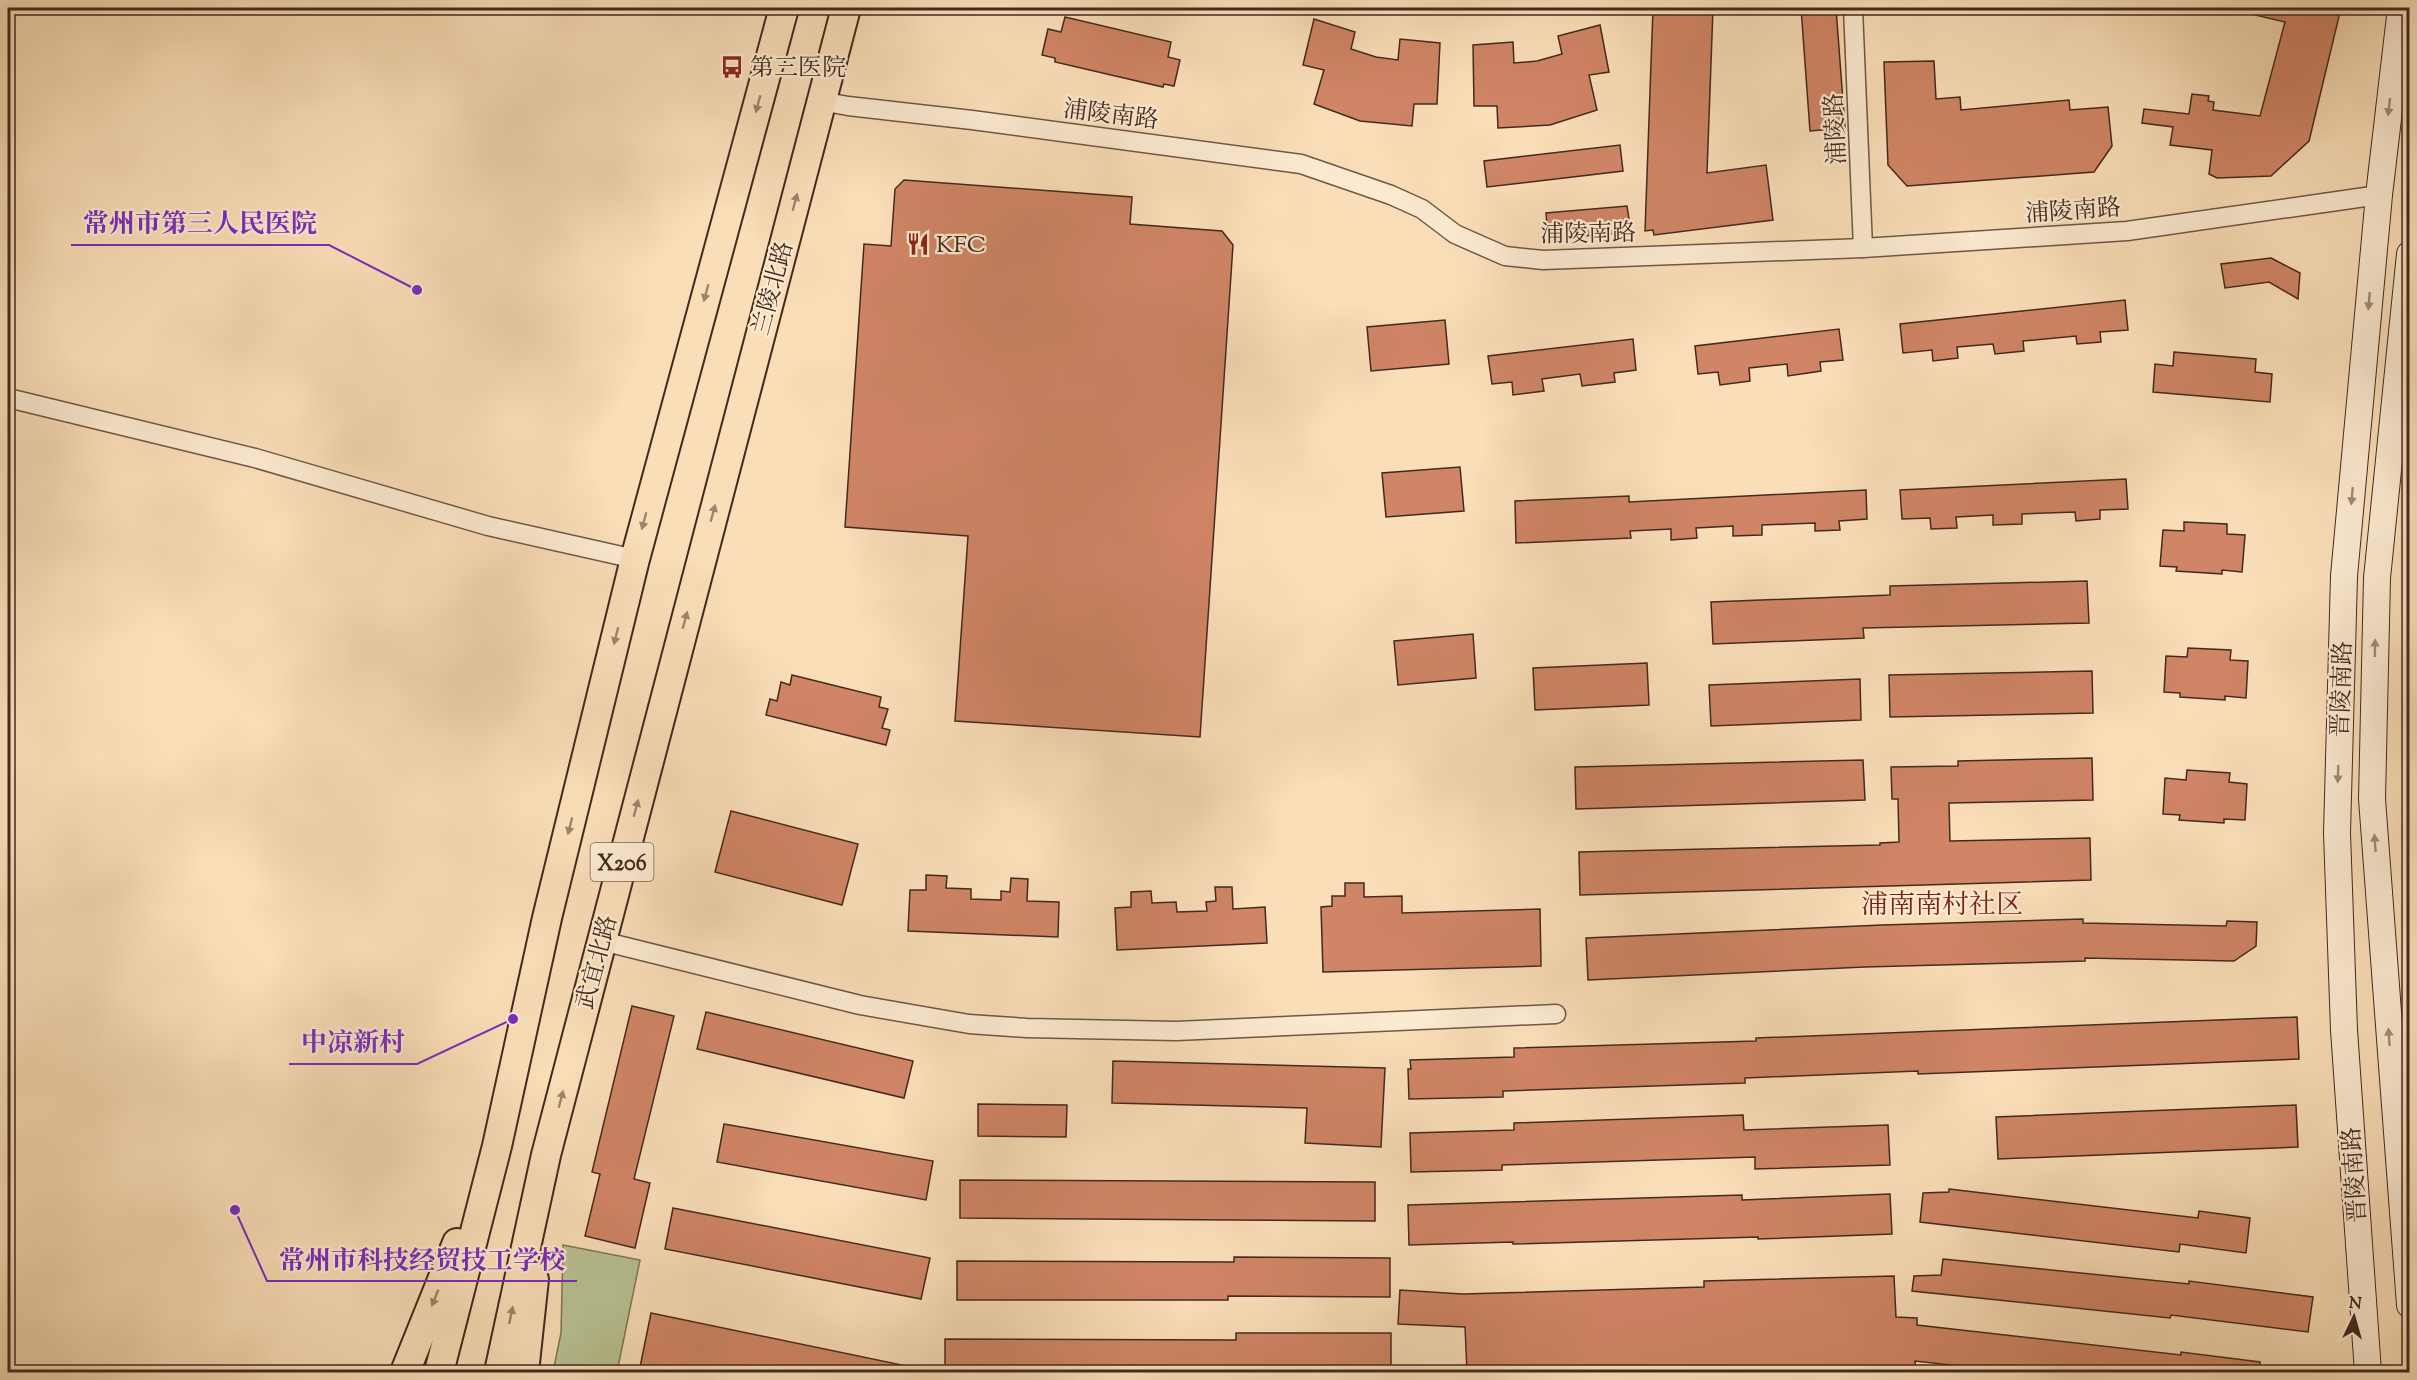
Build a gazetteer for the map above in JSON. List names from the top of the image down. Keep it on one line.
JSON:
{"streets":{"main road":["兰陵北路","晋陵南路","X206","武宜北路"],"street":["浦陵南路","浦陵路"]},"crossings":[["浦陵南路","浦陵路"],["浦陵南路","兰陵北路"],["浦陵南路","晋陵南路"],["兰陵北路","武宜北路"],["X206","武宜北路"]],"districts":["浦南南村社区"],"places":{"bus stop":["第三医院"],"restaurant":["KFC"],"other":["常州市第三人民医院","中凉新村","常州市科技经贸技工学校"]},"north":"top"}
